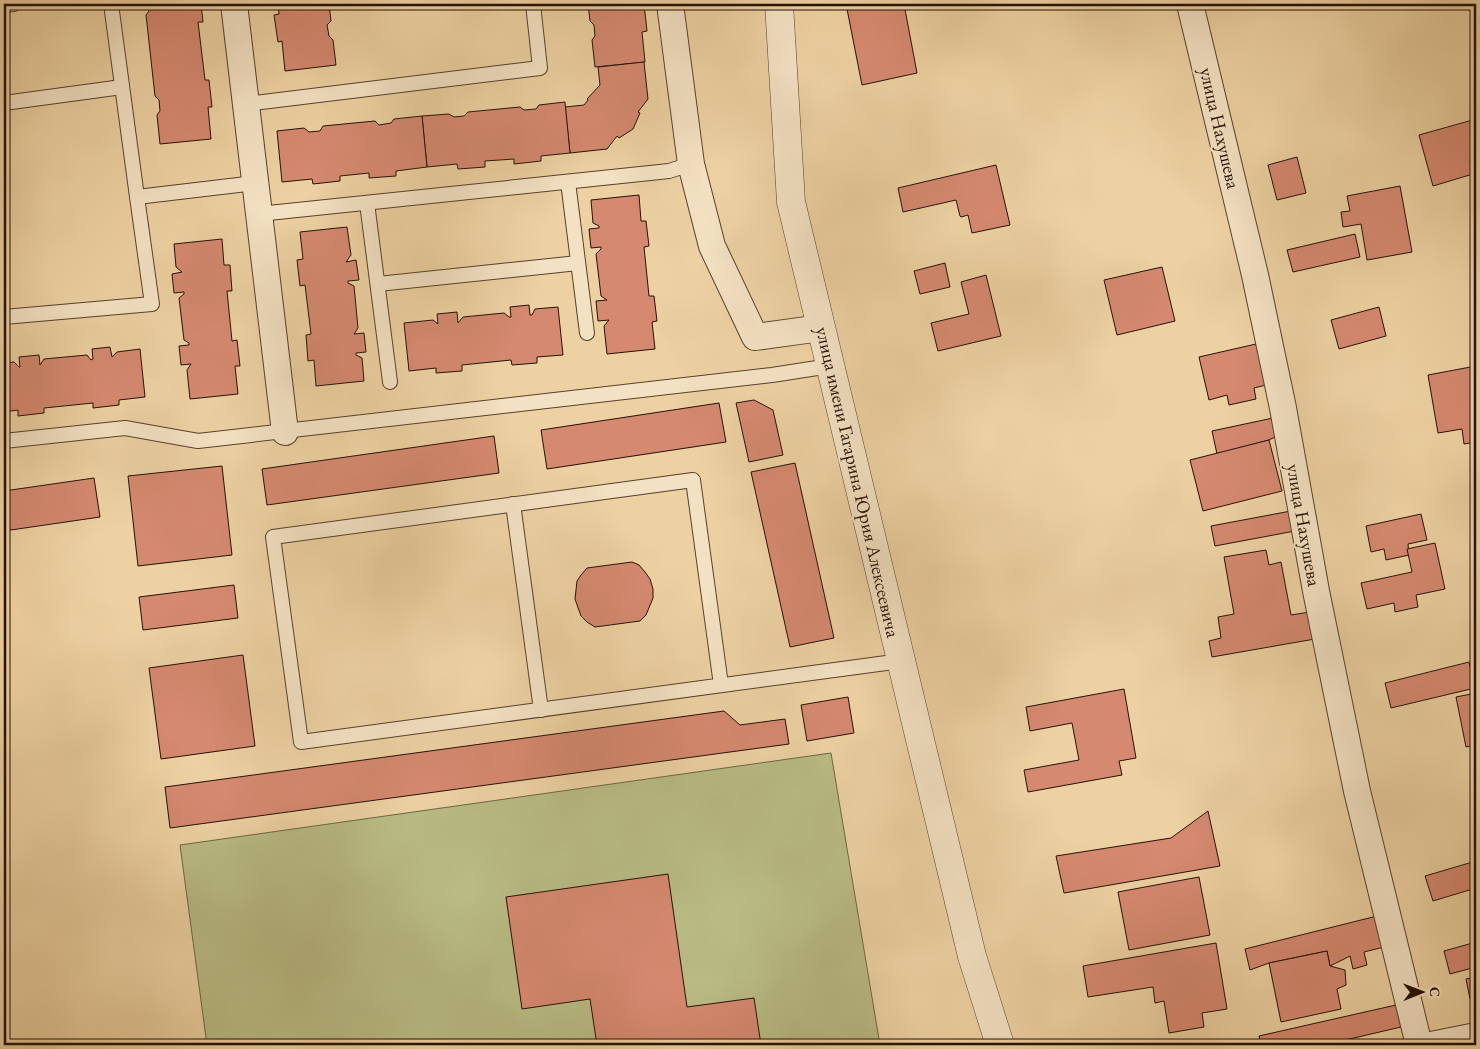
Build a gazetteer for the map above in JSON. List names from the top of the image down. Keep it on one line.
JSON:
{"streets":{"street":["улица Нахушева","улица имени Гагарина Юрия Алексеевича"]},"north":"right"}
